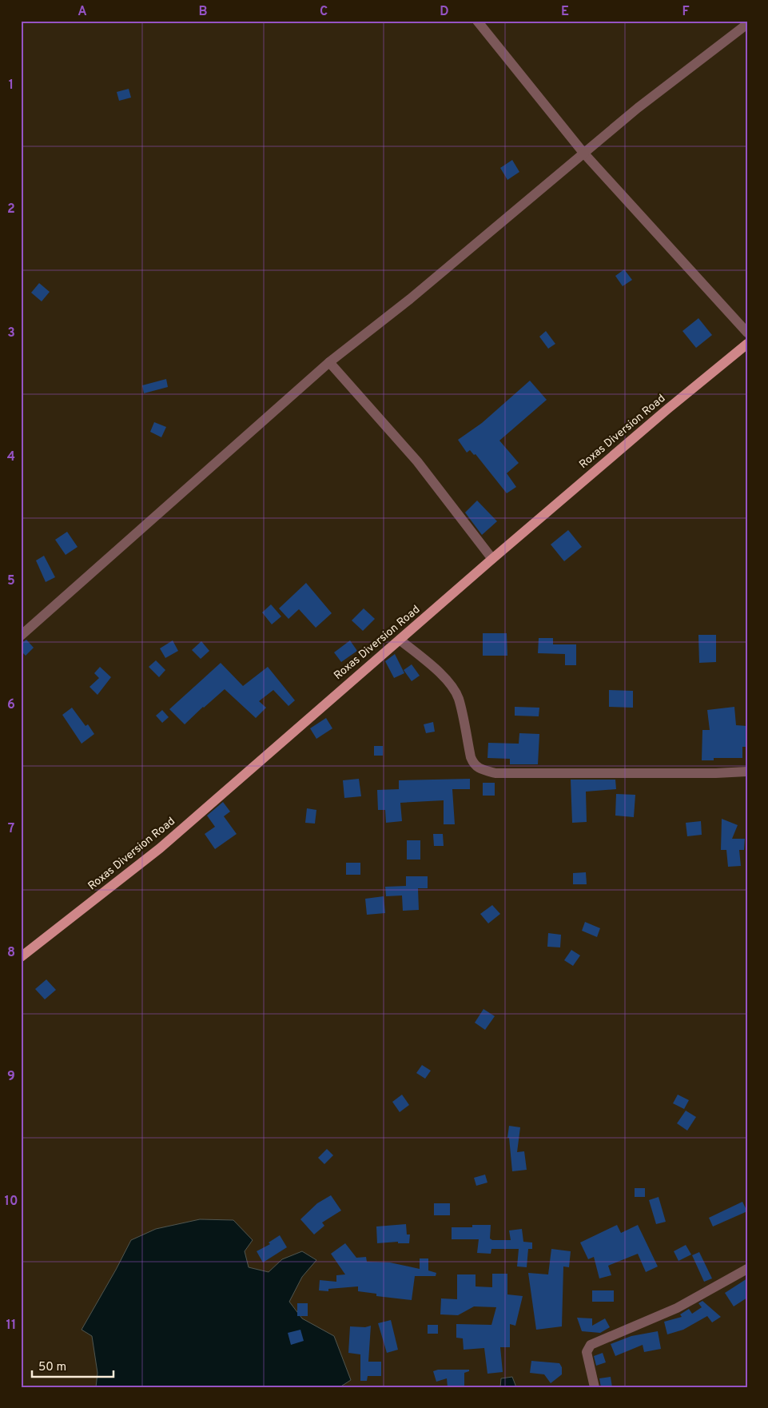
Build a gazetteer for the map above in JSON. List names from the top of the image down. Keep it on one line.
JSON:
{"streets":{"main road":["Roxas Diversion Road"]},"scale_bar":"50 m","grid":{"columns":["A","B","C","D","E","F"],"rows":["1","2","3","4","5","6","7","8","9","10","11"]}}
